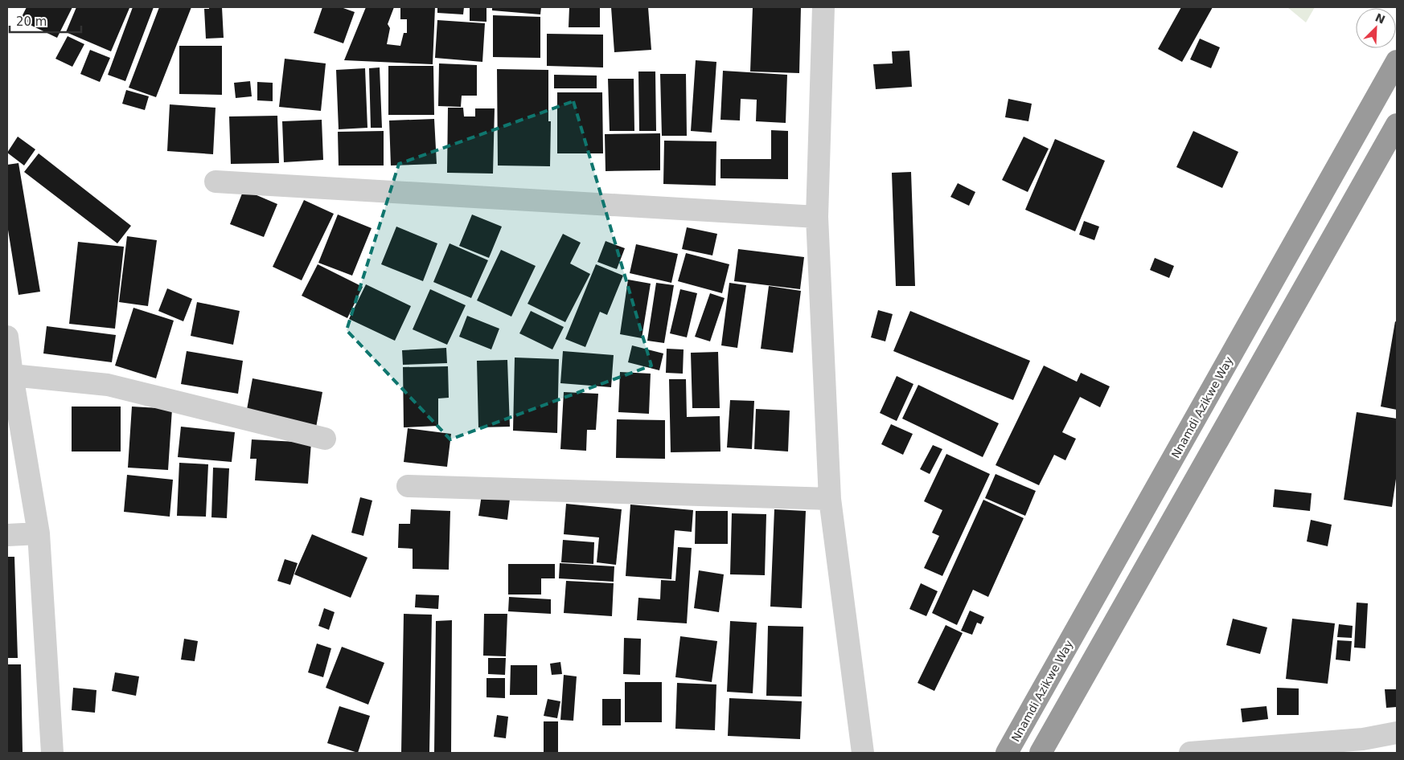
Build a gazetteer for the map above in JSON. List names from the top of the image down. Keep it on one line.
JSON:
{"streets":{"highway":["Nnamdi Azikwe Way"]},"scale_bar":"20 m","north":"top right"}
